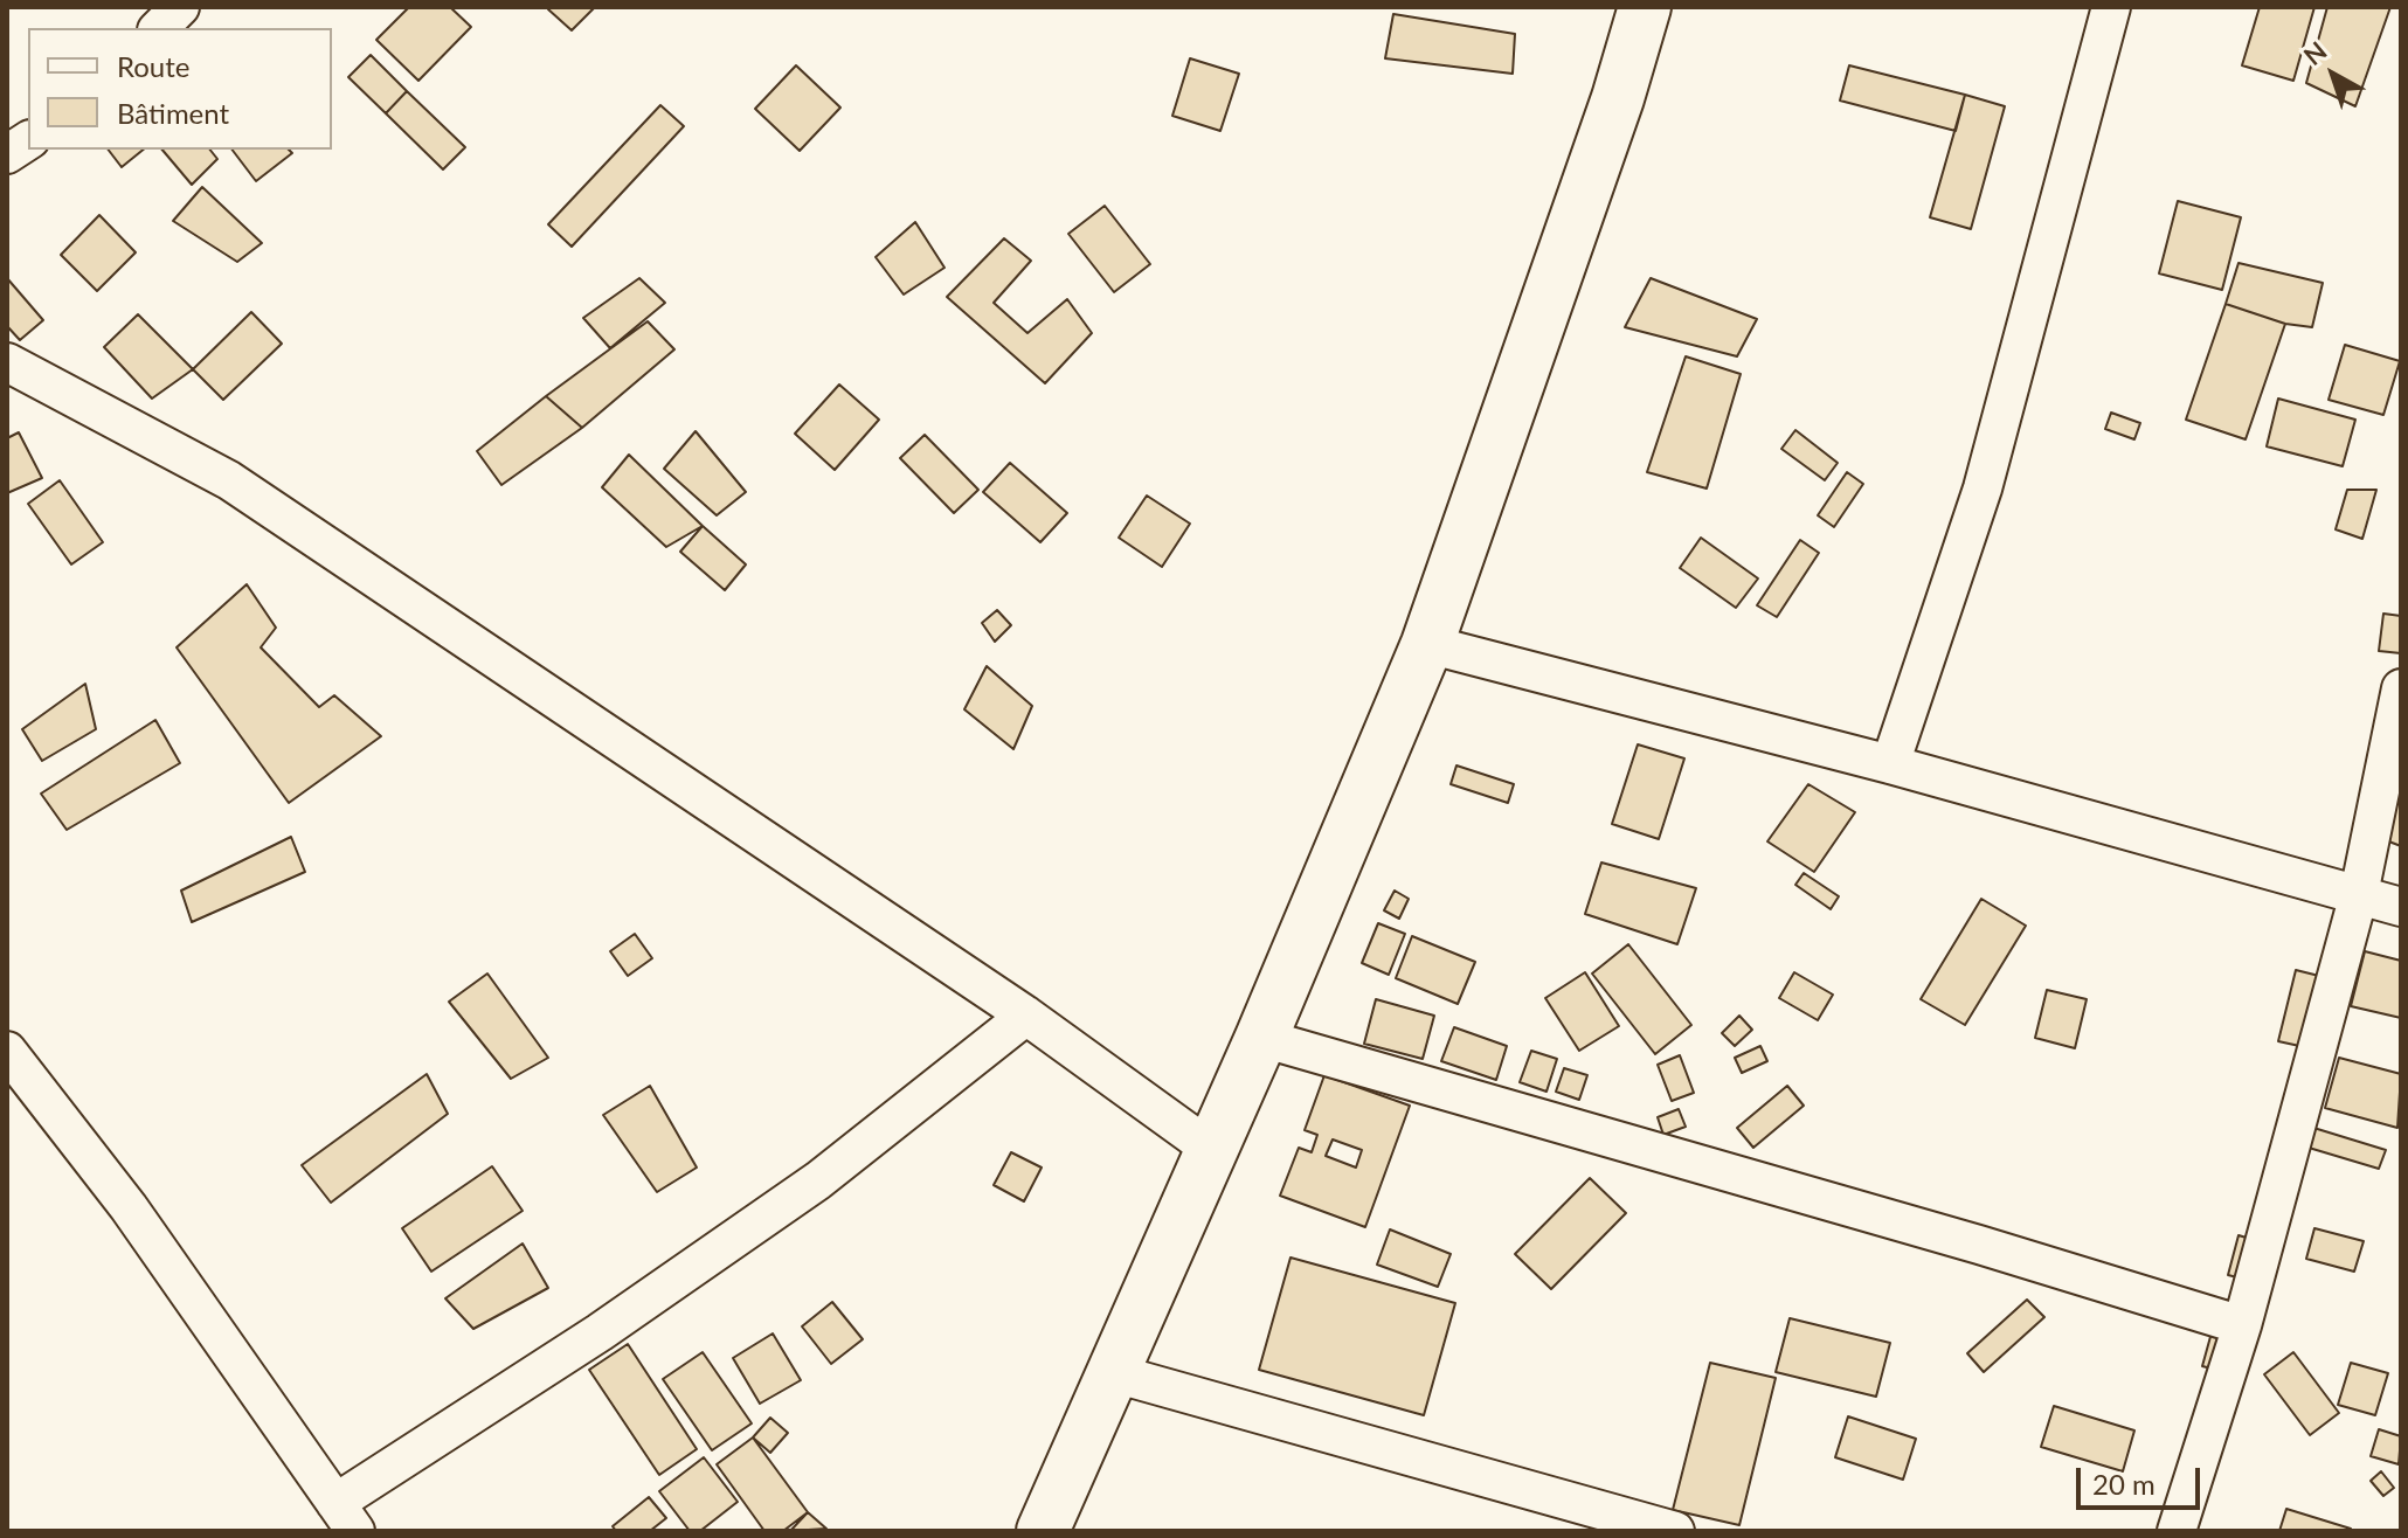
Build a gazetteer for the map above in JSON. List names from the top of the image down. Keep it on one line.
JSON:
{"legend":["Route","Bâtiment"],"scale_bar":"20 m","north":"top left"}
